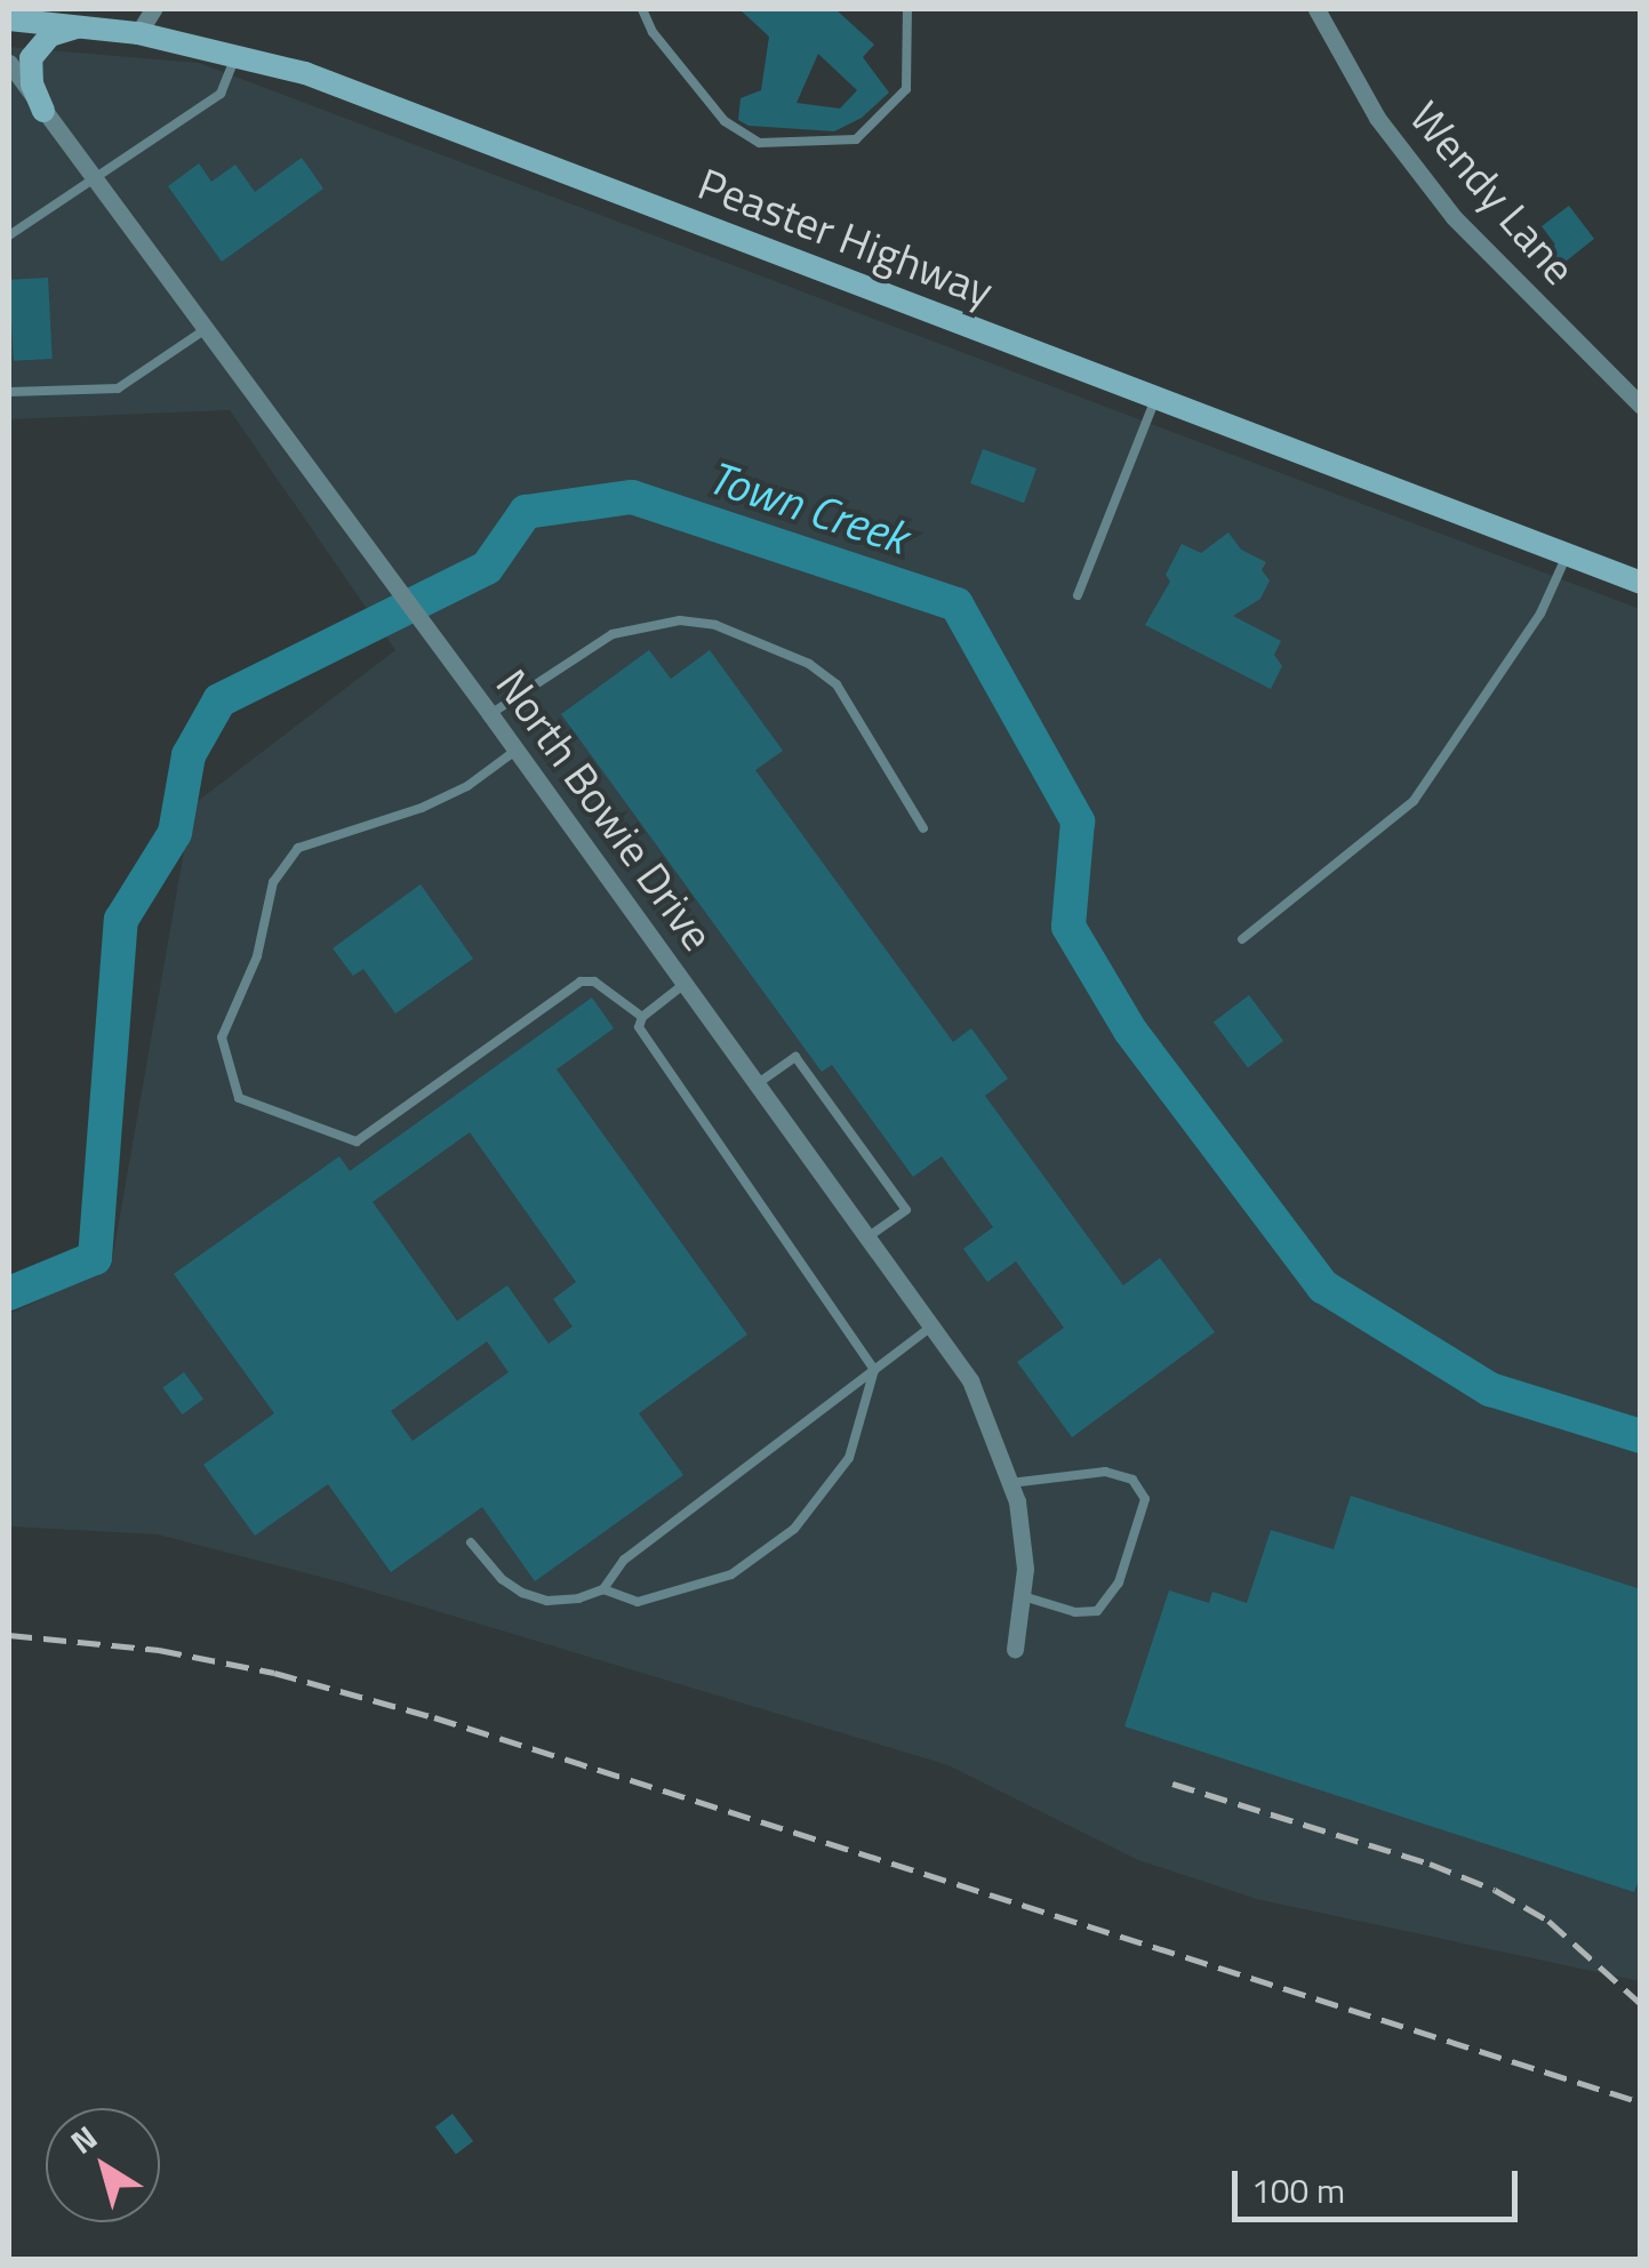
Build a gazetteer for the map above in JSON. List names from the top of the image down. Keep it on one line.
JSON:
{"streets":{"main road":["Peaster Highway"],"street":["Wendy Lane","North Bowie Drive"]},"water":["Town Creek"],"scale_bar":"100 m","north":"top left"}
